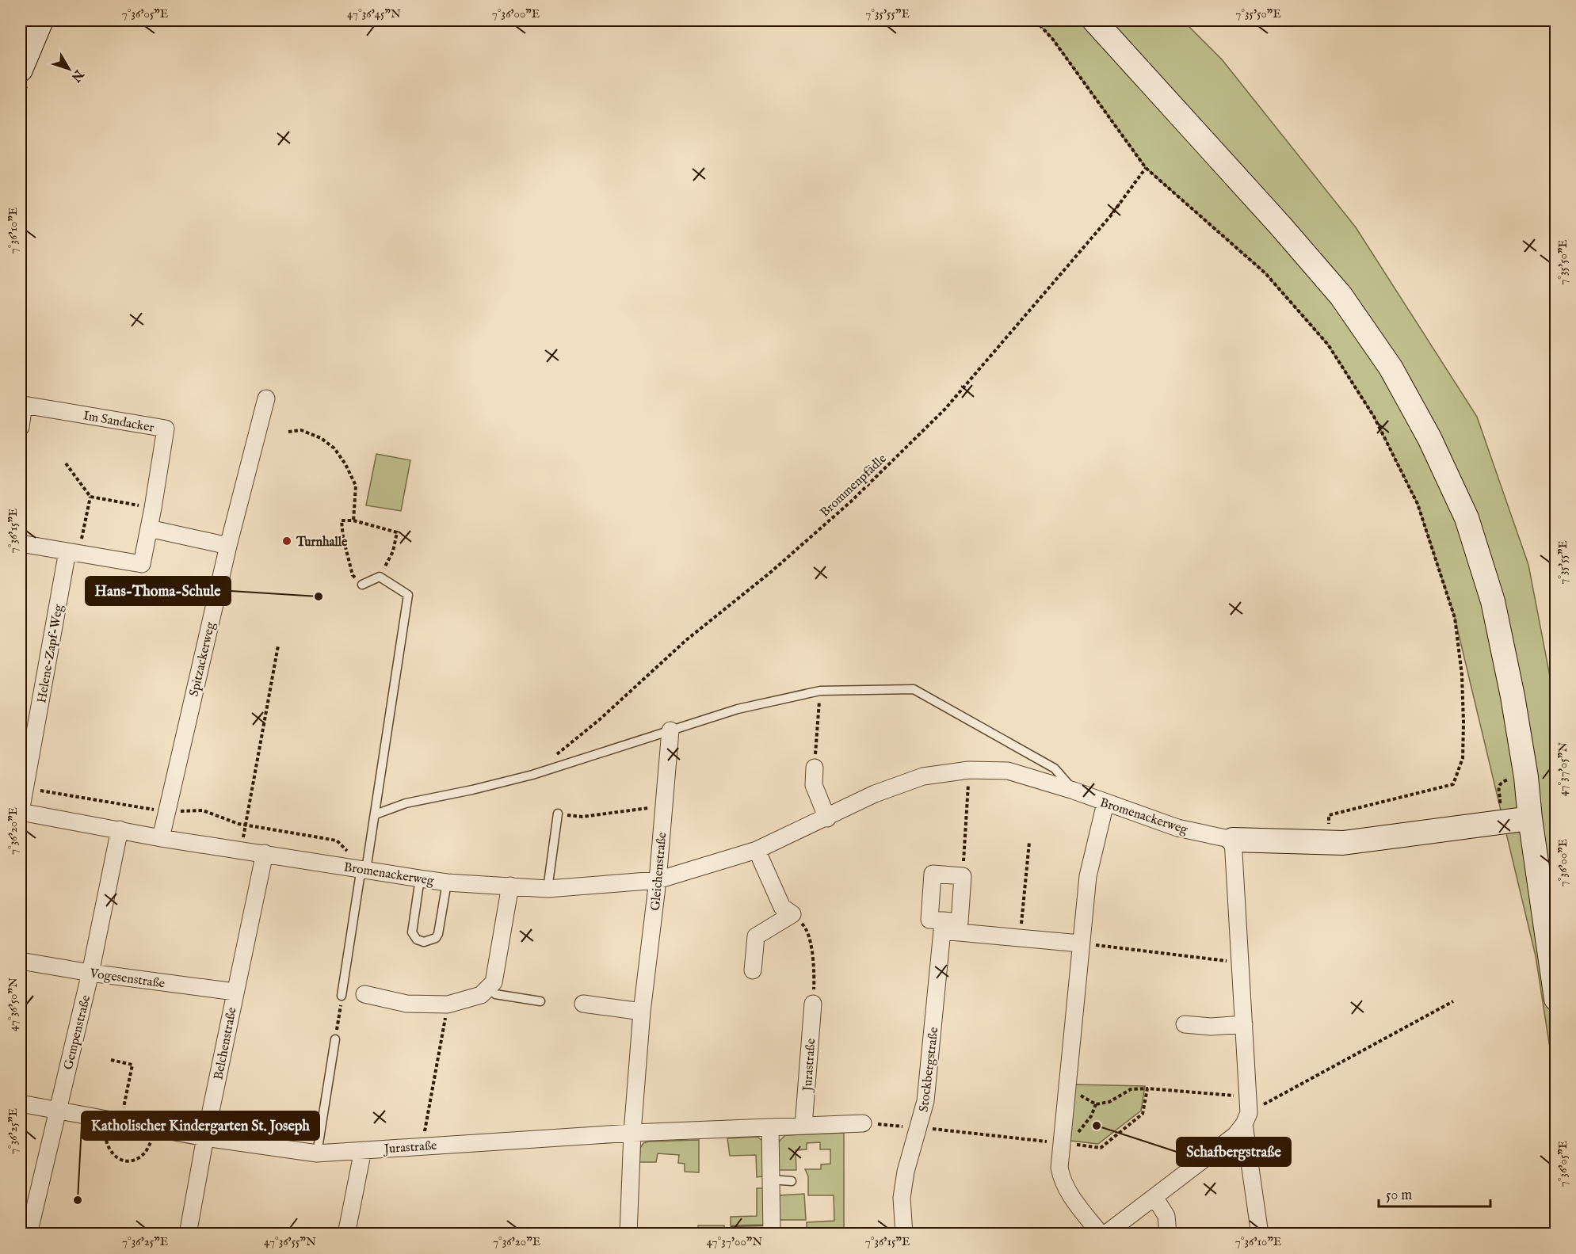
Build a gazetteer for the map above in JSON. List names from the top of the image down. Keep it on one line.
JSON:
{"streets":{"street":["Im Sandacker","Helene-Zapf-Weg","Spitzackerweg","Bromenackerweg","Gleichenstraße","Vogesenstraße","Gempenstraße","Belchenstraße","Jurastraße","Stockbergstraße"],"path":["Brommenpfädle"]},"crossings":[["Im Sandacker","Helene-Zapf-Weg"],["Helene-Zapf-Weg","Bromenackerweg"],["Spitzackerweg","Bromenackerweg"],["Bromenackerweg","Gleichenstraße"],["Bromenackerweg","Gempenstraße"],["Bromenackerweg","Belchenstraße"],["Gleichenstraße","Jurastraße"],["Vogesenstraße","Gempenstraße"],["Vogesenstraße","Belchenstraße"],["Gempenstraße","Jurastraße"],["Belchenstraße","Jurastraße"]],"places":["Turnhalle","Hans-Thoma-Schule","Schafbergstraße","Katholischer Kindergarten St. Joseph"],"scale_bar":"50 m","north":"bottom right","coordinates":["7°36'05\"E","47°36'45\"N","7°36'00\"E","7°35'55\"E","7°35'50\"E","7°36'10\"E","7°36'15\"E","47°37'05\"N","7°36'20\"E","47°36'50\"N","7°36'25\"E","47°36'55\"N","47°37'00\"N"]}
